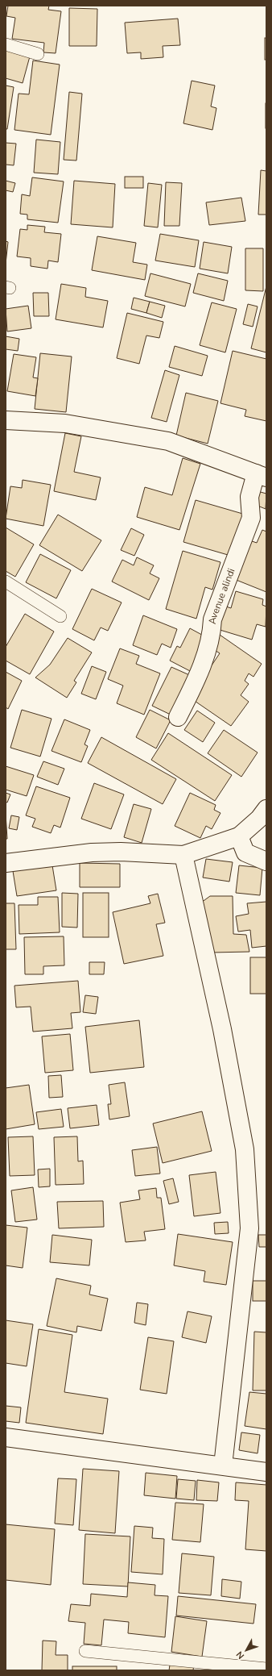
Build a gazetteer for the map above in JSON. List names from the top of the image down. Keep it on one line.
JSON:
{"streets":{"street":["Avenue alindi"]},"north":"bottom left"}
